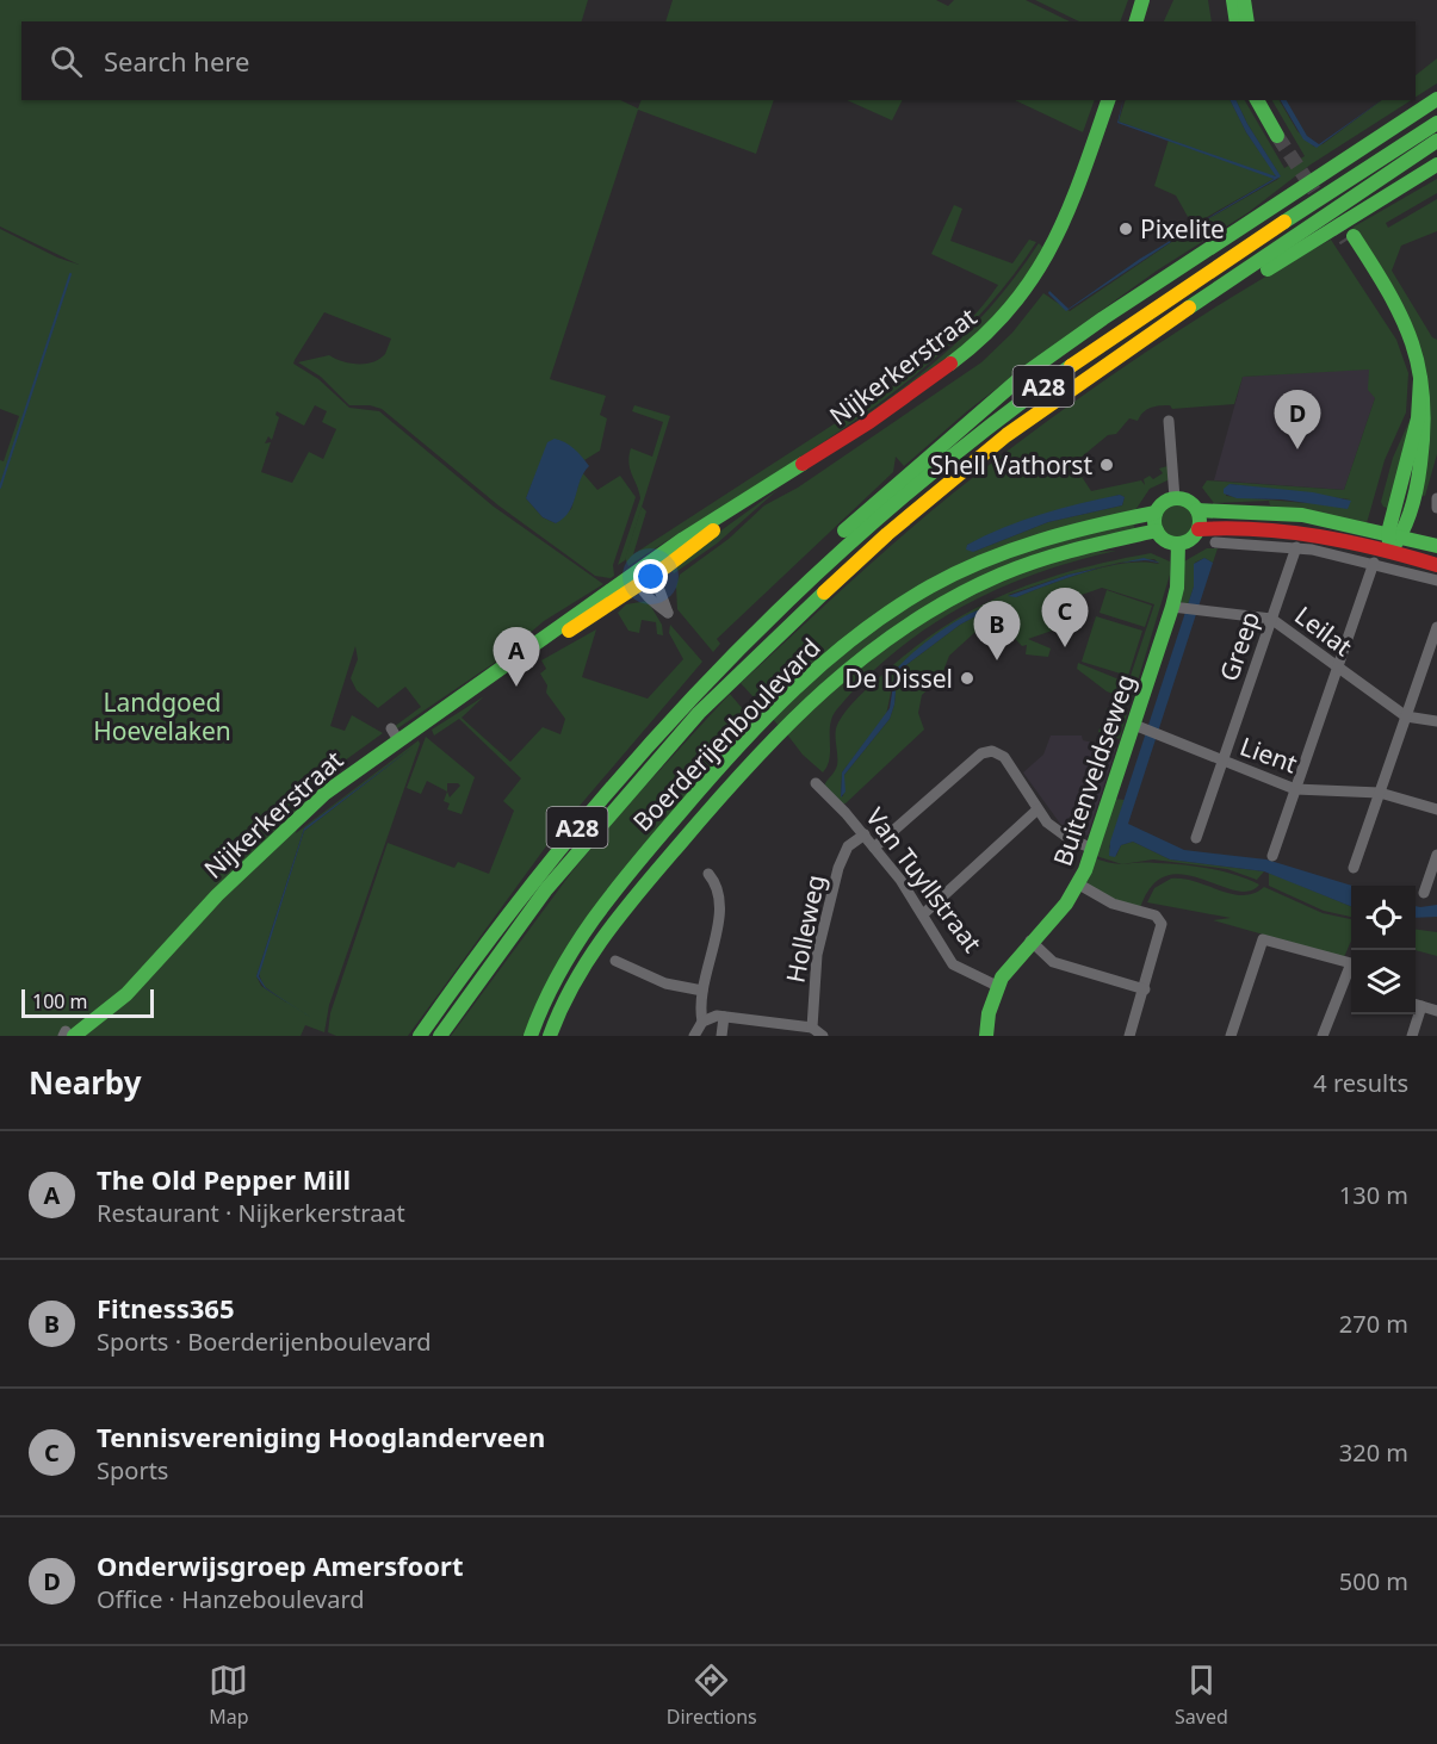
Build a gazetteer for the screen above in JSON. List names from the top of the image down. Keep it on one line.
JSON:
{"streets":{"main road":["Nijkerkerstraat","A28","Boerderijenboulevard","Buitenveldseweg"],"street":["Leilat","Greep","Lient","Van Tuyllstraat","Holleweg"]},"crossings":[["Leilat","Greep"],["Leilat","Buitenveldseweg"],["Greep","Lient"],["Boerderijenboulevard","Buitenveldseweg"],["Lient","Buitenveldseweg"],["Buitenveldseweg","Van Tuyllstraat"],["Van Tuyllstraat","Holleweg"]],"parks":["Landgoed Hoevelaken"],"places":["Pixelite","Shell Vathorst","De Dissel"],"scale_bar":"100 m","page":{"search":"Search here","pins":["D","C","B","A"],"scale":"100 m","heading":["Nearby","4 results"],"list":[{"mark":"A","name":"The Old Pepper Mill","note":"Restaurant · Nijkerkerstraat","value":"130 m"},{"mark":"B","name":"Fitness365","note":"Sports · Boerderijenboulevard","value":"270 m"},{"mark":"C","name":"Tennisvereniging Hooglanderveen","note":"Sports","value":"320 m"},{"mark":"D","name":"Onderwijsgroep Amersfoort","note":"Office · Hanzeboulevard","value":"500 m"}],"nav":["Map","Directions","Saved"]}}
